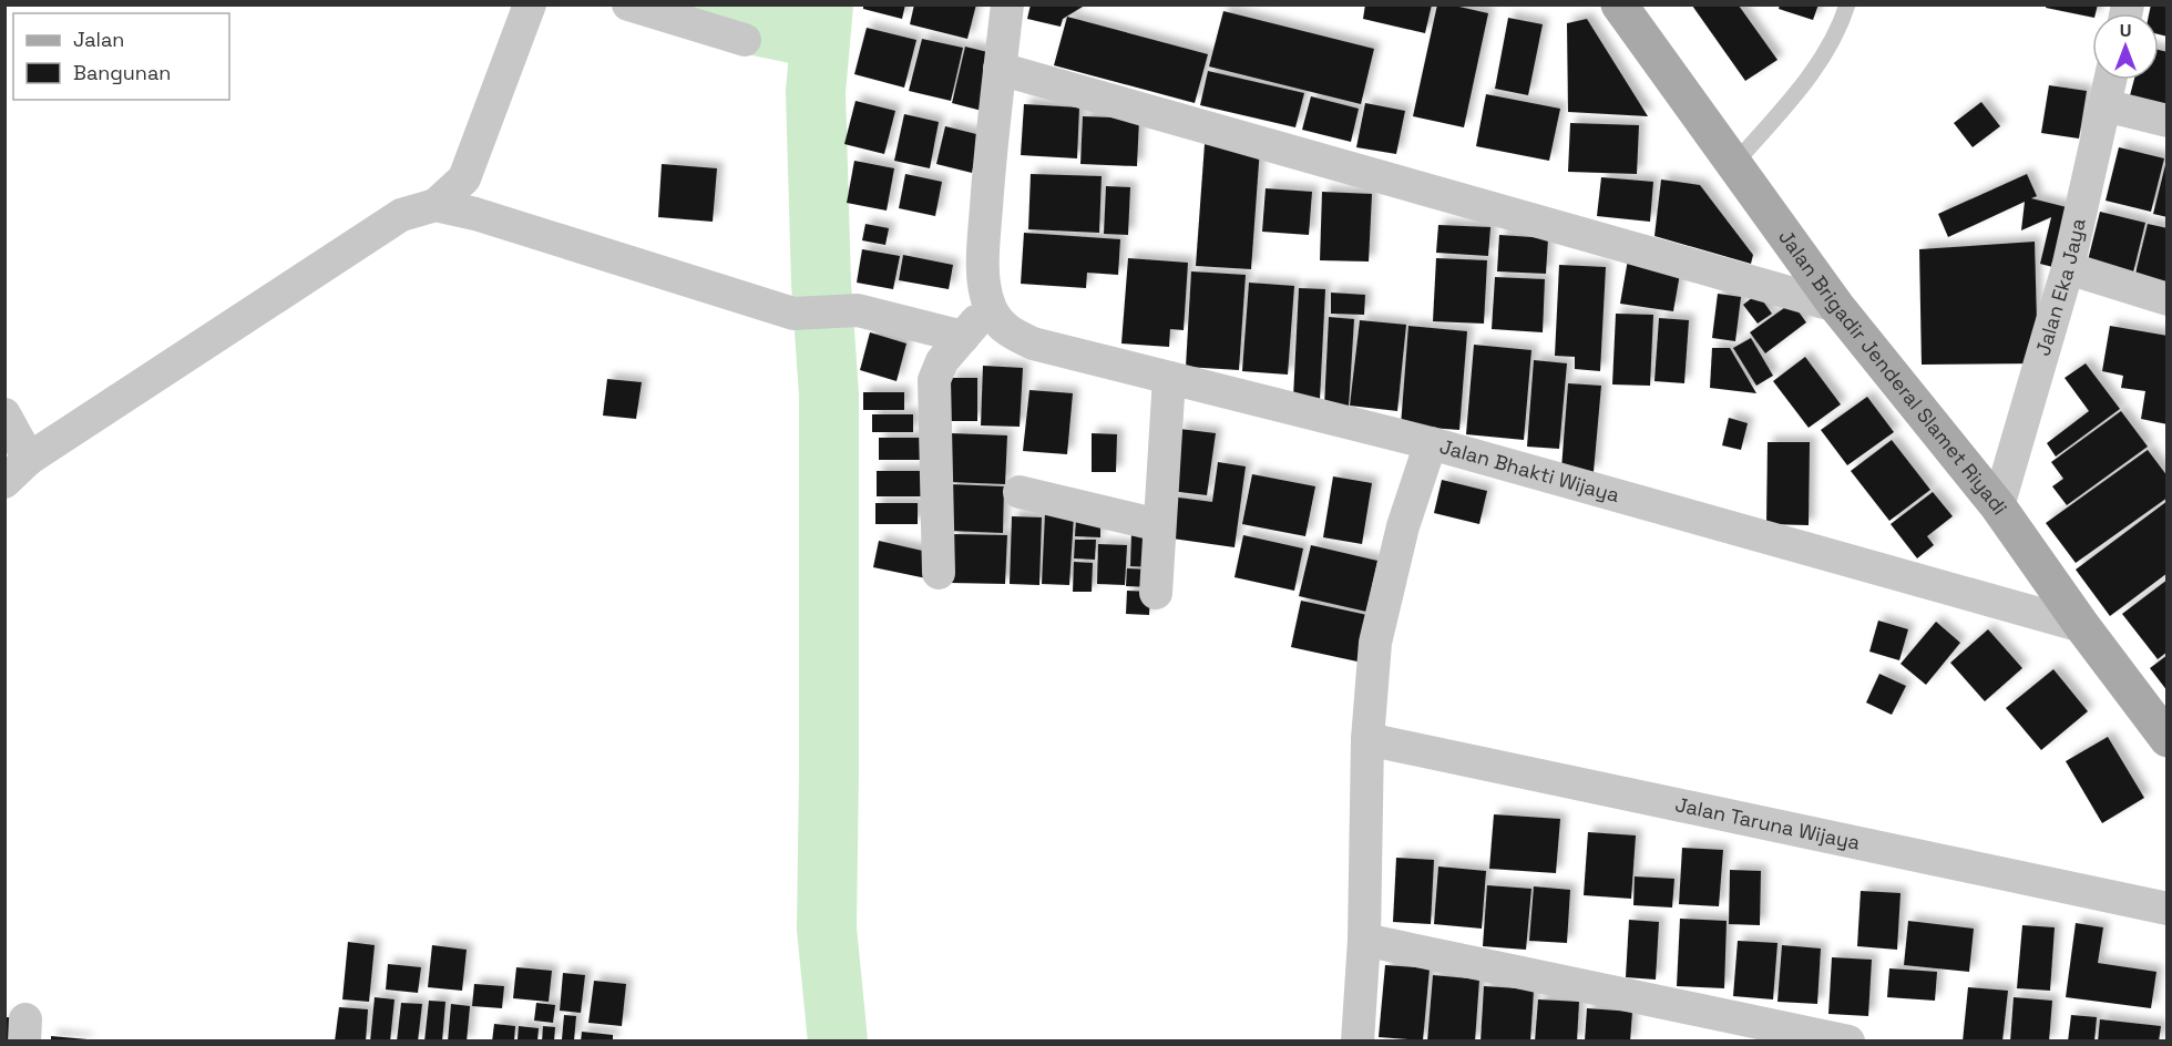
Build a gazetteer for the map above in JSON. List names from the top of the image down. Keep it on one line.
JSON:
{"streets":{"main road":["Jalan Brigadir Jenderal Slamet Riyadi"],"street":["Jalan Eka Jaya","Jalan Bhakti Wijaya","Jalan Taruna Wijaya"]},"crossings":[["Jalan Eka Jaya","Jalan Brigadir Jenderal Slamet Riyadi"],["Jalan Brigadir Jenderal Slamet Riyadi","Jalan Bhakti Wijaya"]],"legend":["Jalan","Bangunan"],"north":"top"}
